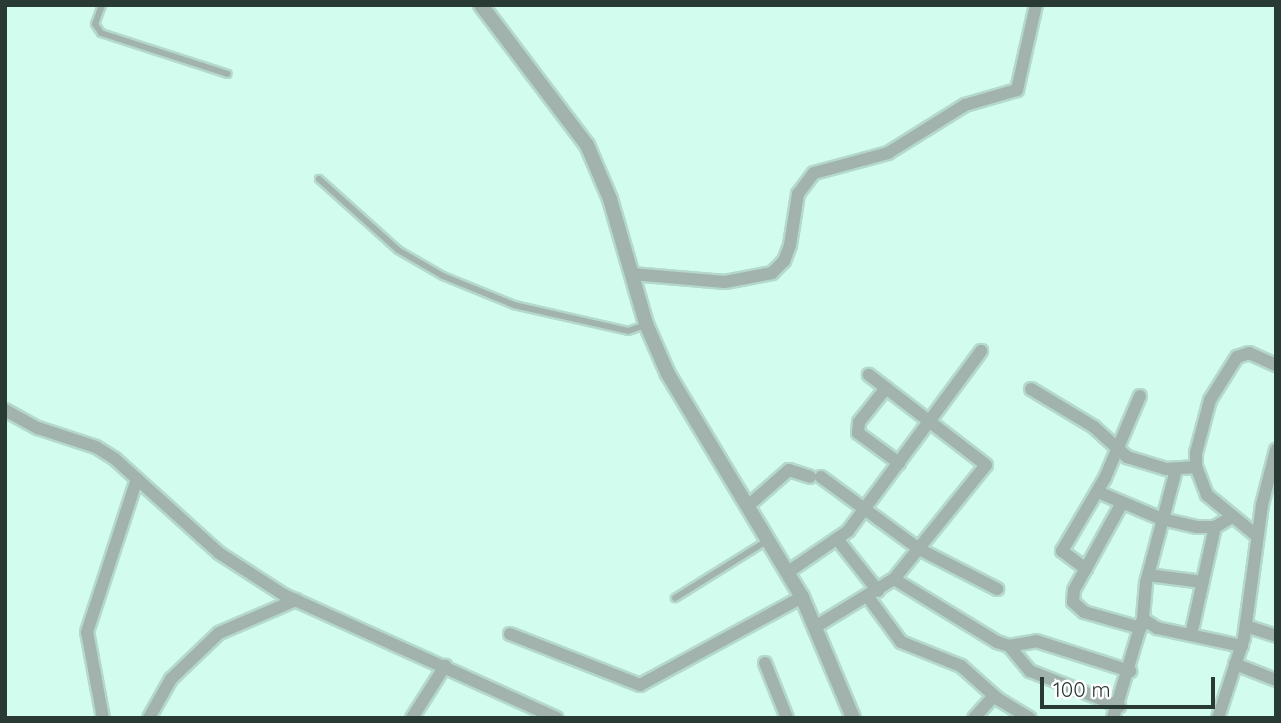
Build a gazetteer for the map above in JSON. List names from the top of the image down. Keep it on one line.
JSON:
{"scale_bar":"100 m"}
